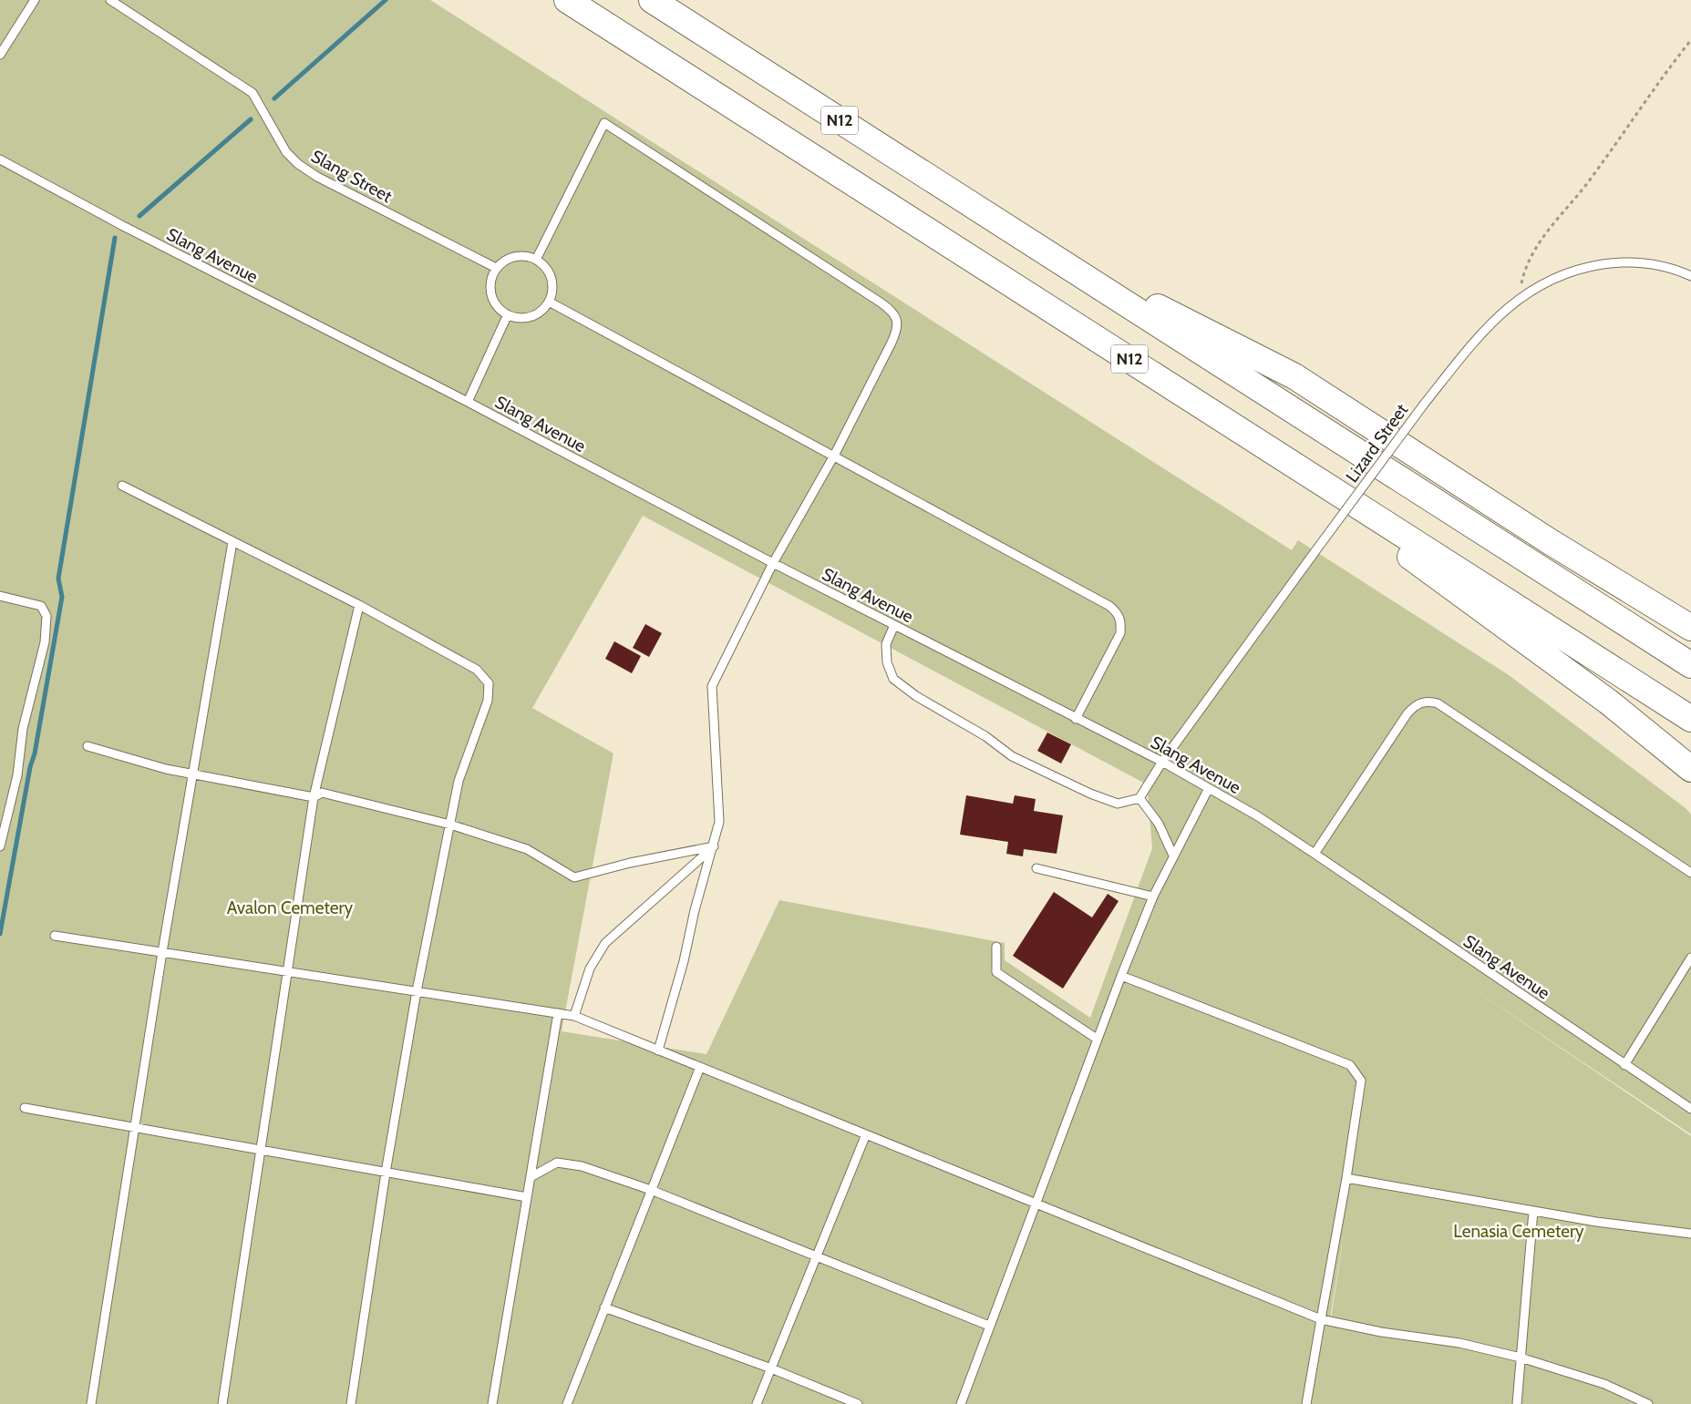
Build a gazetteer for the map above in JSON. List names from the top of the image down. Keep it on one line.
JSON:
{"streets":{"highway":["N12"],"lane":["Slang Street","Slang Avenue","Lizard Street"]},"crossings":[["Slang Avenue","Lizard Street"]],"parks":["Avalon Cemetery","Lenasia Cemetery"]}
